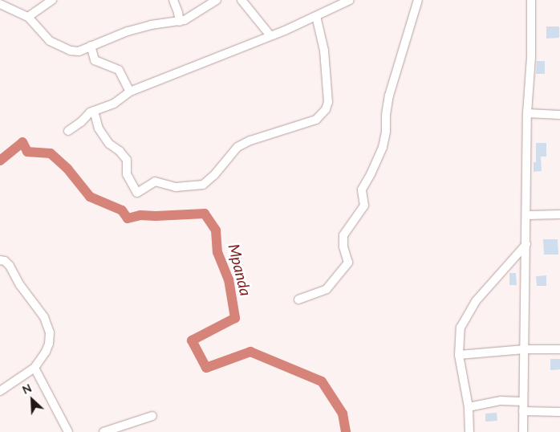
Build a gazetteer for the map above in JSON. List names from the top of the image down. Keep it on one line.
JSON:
{"water":["Mpanda"],"north":"top left"}
